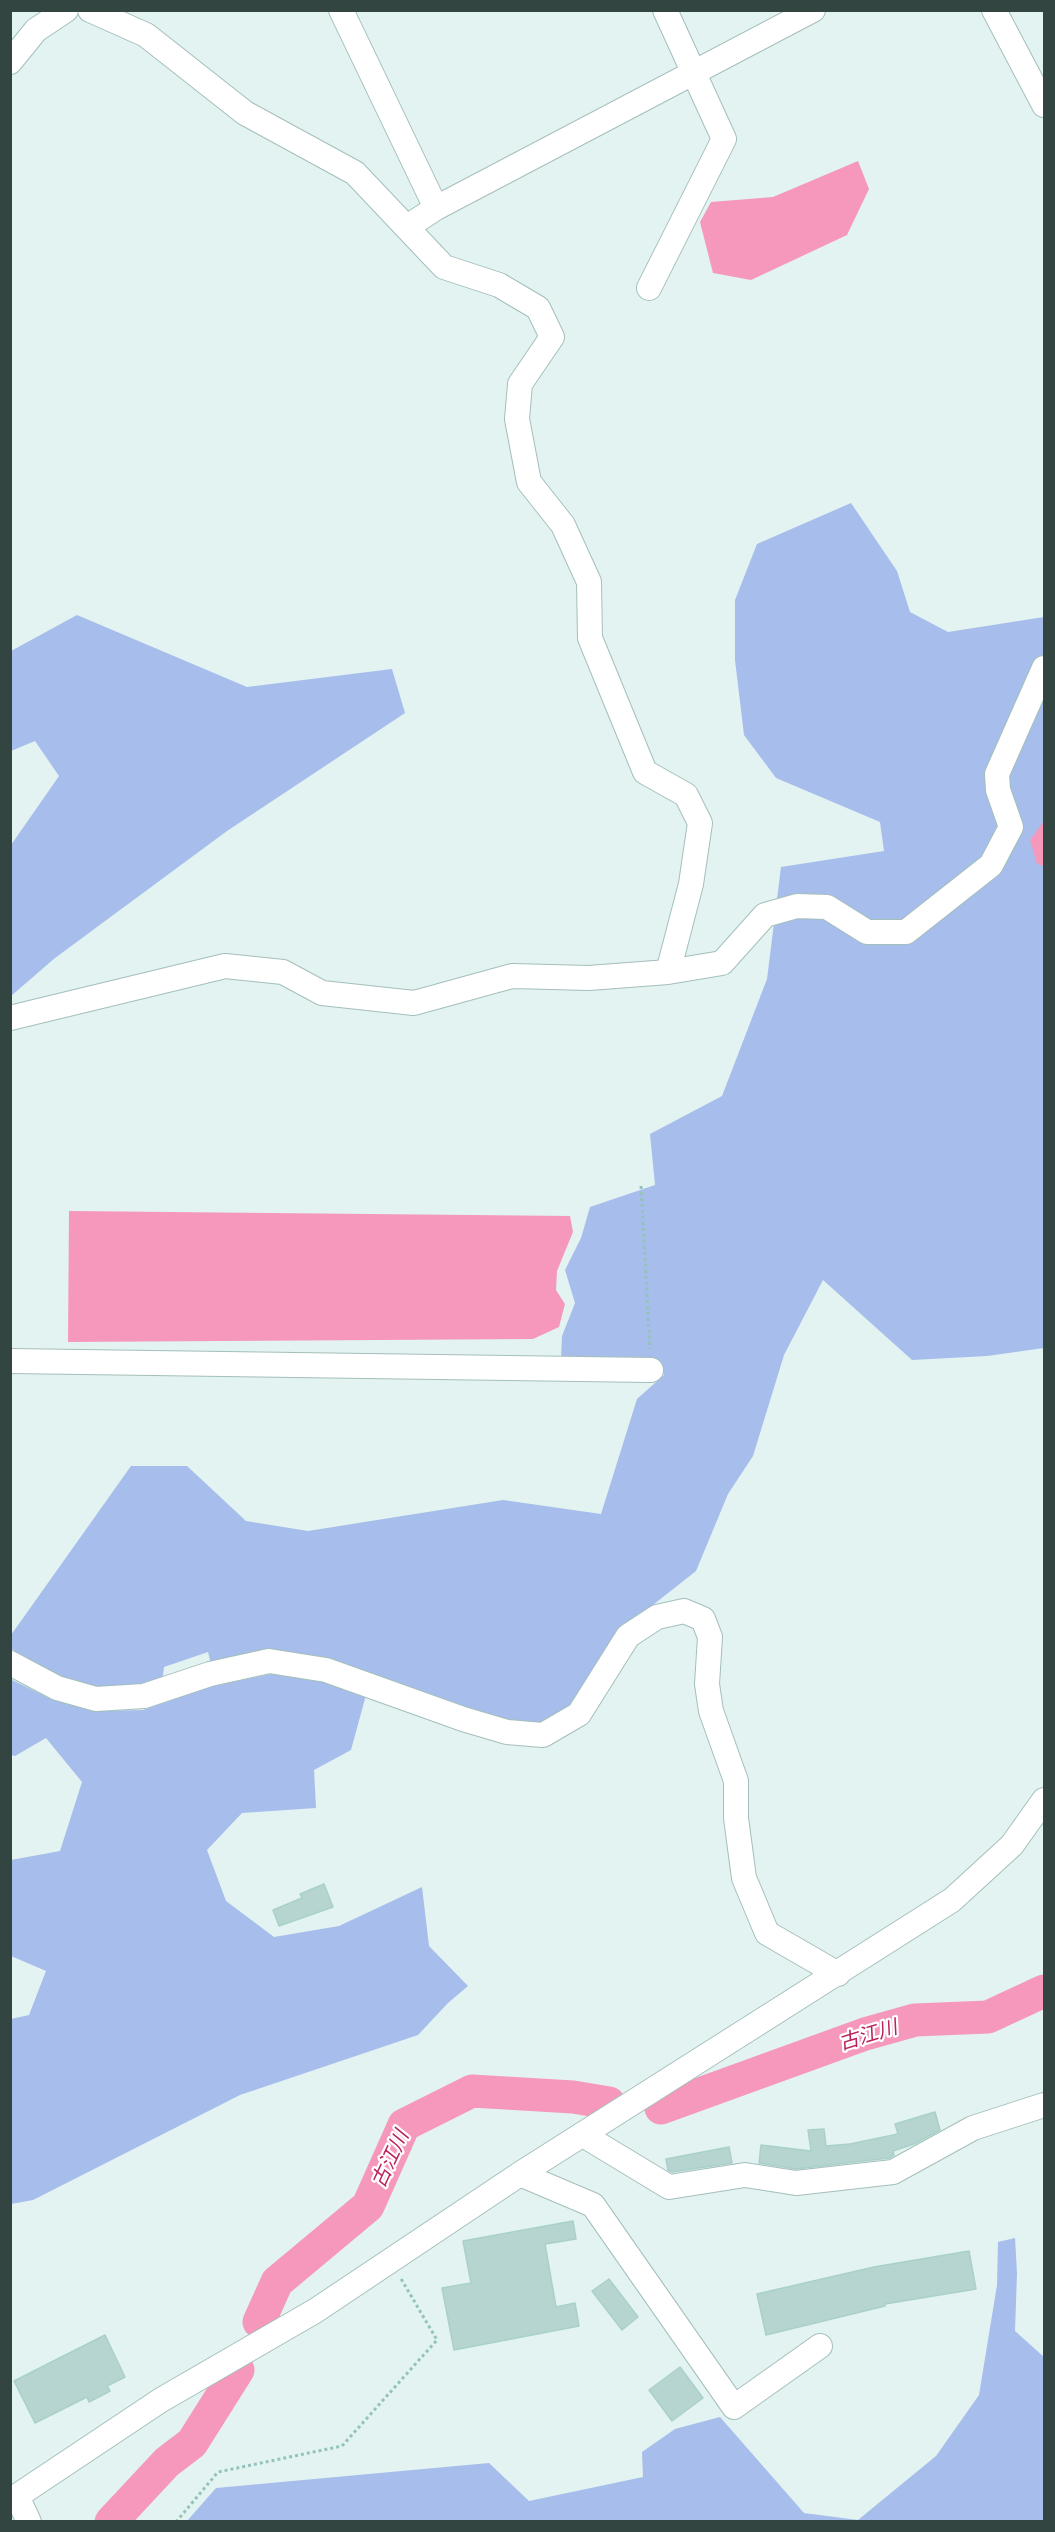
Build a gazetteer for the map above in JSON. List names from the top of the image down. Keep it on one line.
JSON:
{"water":["古江川"]}
